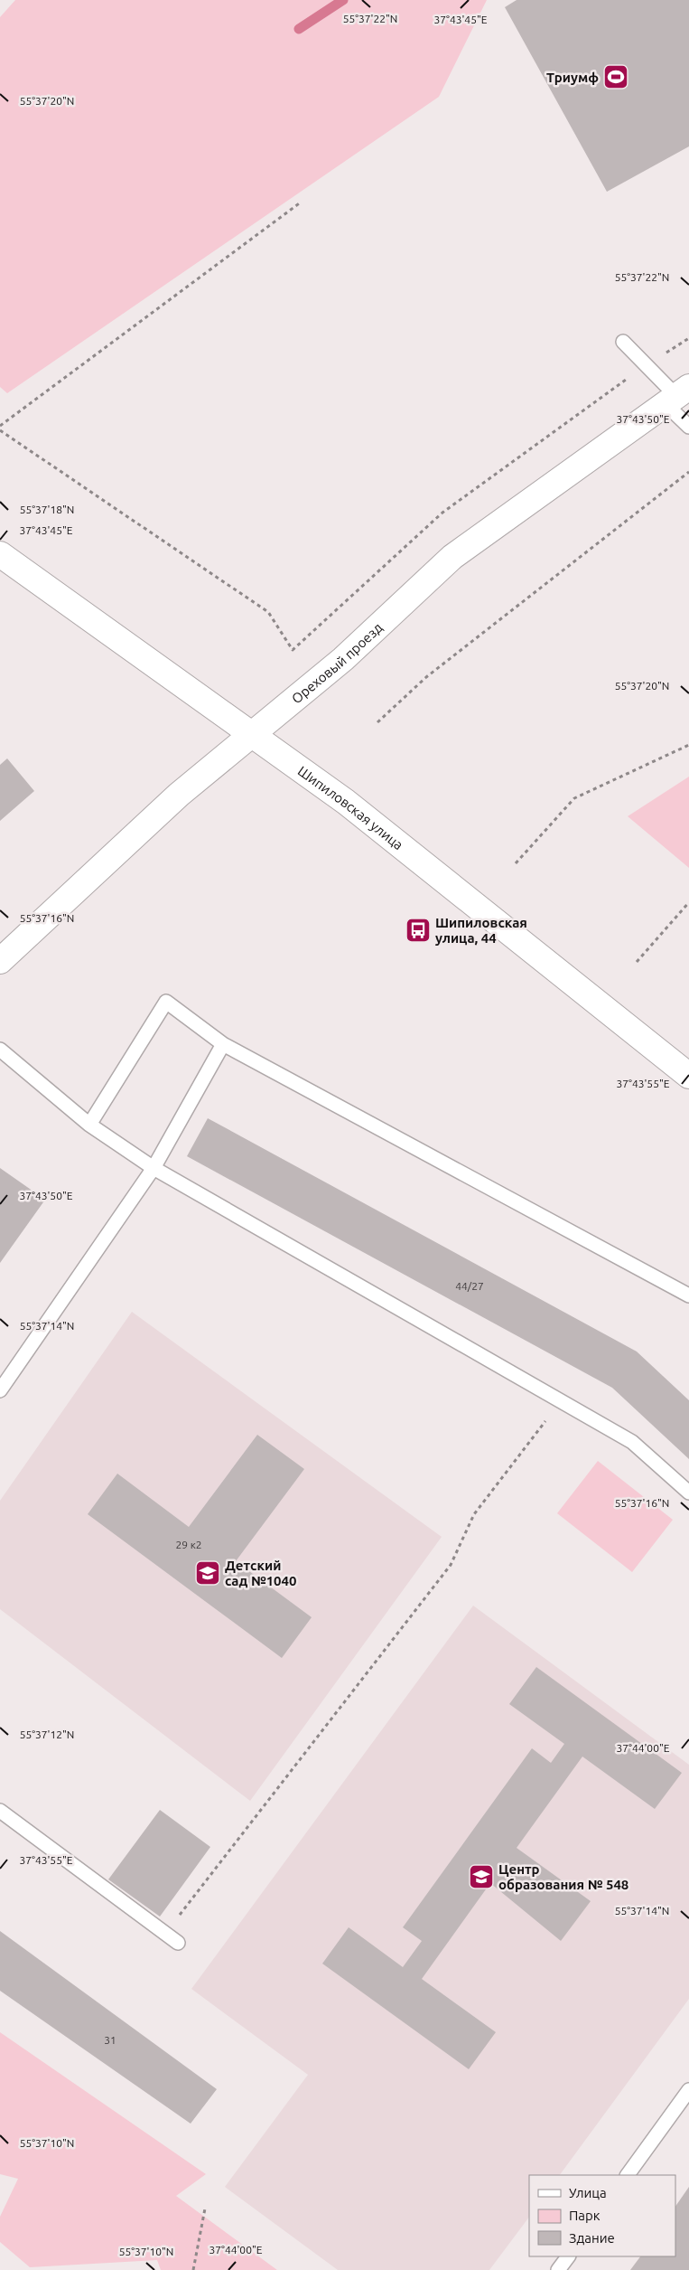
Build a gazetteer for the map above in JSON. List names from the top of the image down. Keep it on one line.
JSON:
{"streets":{"street":["Ореховый проезд","Шипиловская улица"]},"crossings":[["Ореховый проезд","Шипиловская улица"]],"places":{"sports":["Триумф"],"bus stop":["Шипиловская улица, 44"],"school or university":["Детский сад №1040","Центр образования № 548"]},"house_numbers":["44/27","29 к2","31"],"legend":["Улица","Парк","Здание"],"coordinates":["55°37'22\"N","37°43'45\"E","55°37'20\"N","37°43'50\"E","55°37'18\"N","55°37'16\"N","37°43'55\"E","55°37'14\"N","55°37'12\"N","37°44'00\"E","55°37'10\"N"]}
